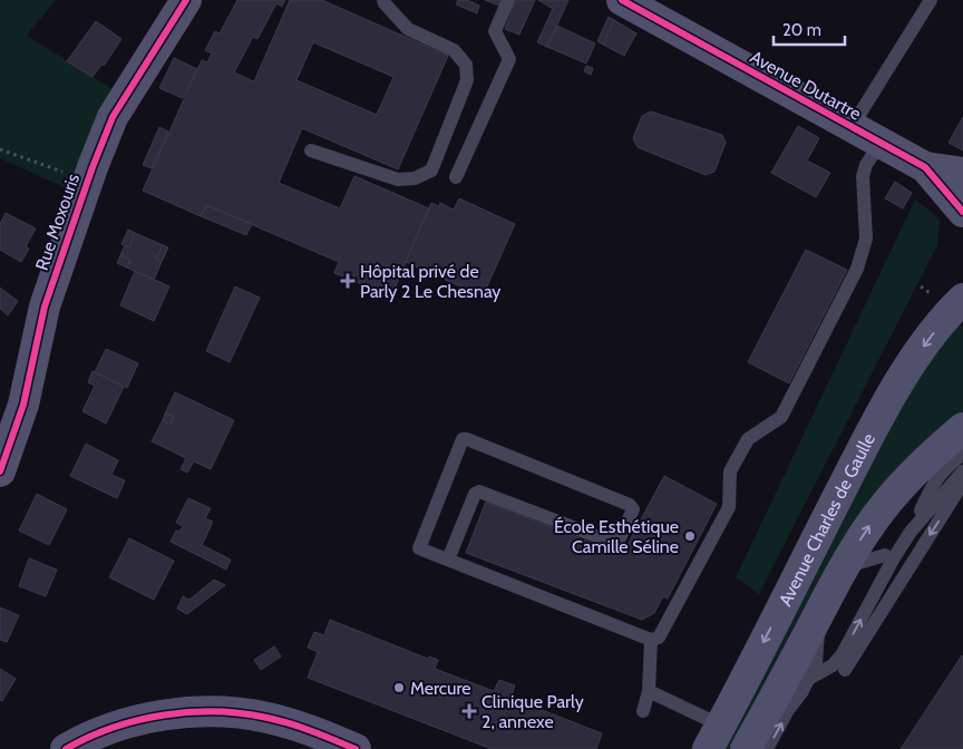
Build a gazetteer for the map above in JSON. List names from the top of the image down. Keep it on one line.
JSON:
{"streets":{"street":["Avenue Dutartre","Rue Moxouris","Avenue Charles de Gaulle"]},"places":{"health":["Hôpital privé de Parly 2 Le Chesnay","Clinique Parly 2, annexe"],"other":["École Esthétique Camille Séline","Mercure"]},"scale_bar":"20 m"}
